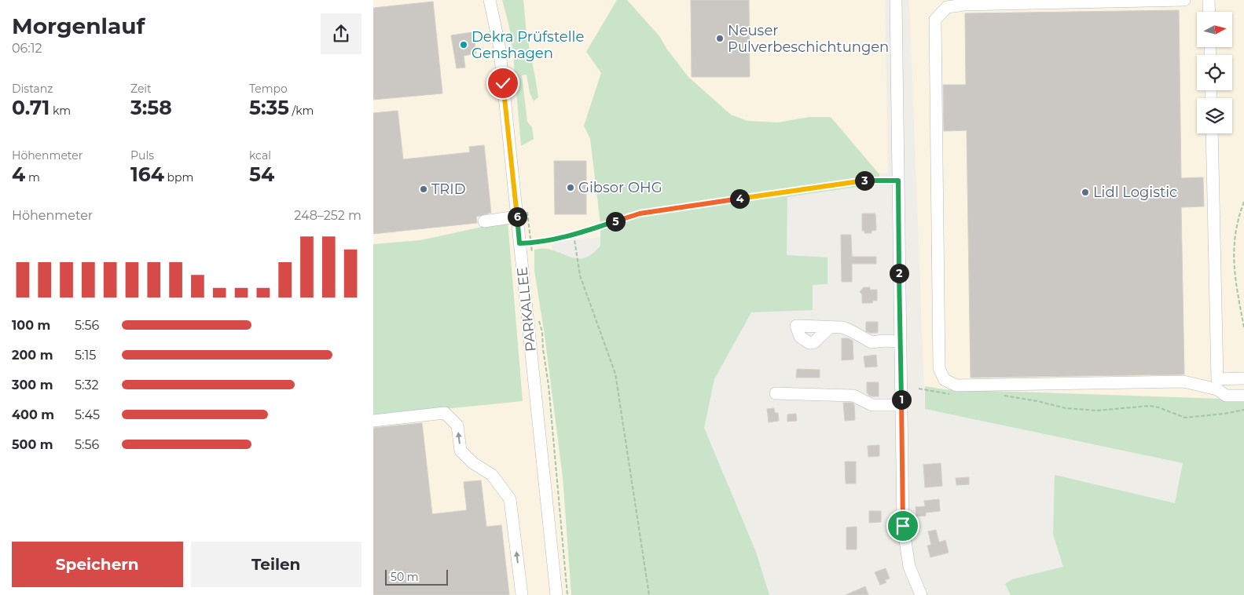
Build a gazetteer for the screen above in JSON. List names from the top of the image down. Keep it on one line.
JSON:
{"streets":{"street":["PARKALLEE"]},"places":["Neuser Pulverbeschichtungen","Dekra Prüfstelle Genshagen","Gibsor OHG","TRID","Lidl Logistic"],"scale_bar":"50 m","north":"right","page":{"heading":["Morgenlauf","06:12"],"stats":[["Distanz","0.71 km"],["Zeit","3:58"],["Tempo","5:35 /km"],["Höhenmeter","4 m"],["Puls","164 bpm"],["kcal","54"]],"pins":["3","4","6","5","2","1"],"chart":["Höhenmeter","248–252 m"],"list":[{"name":"100 m","note":"5:56"},{"name":"200 m","note":"5:15"},{"name":"300 m","note":"5:32"},{"name":"400 m","note":"5:45"},{"name":"500 m","note":"5:56"}],"buttons":["Speichern","Teilen"],"scale":"50 m"}}
